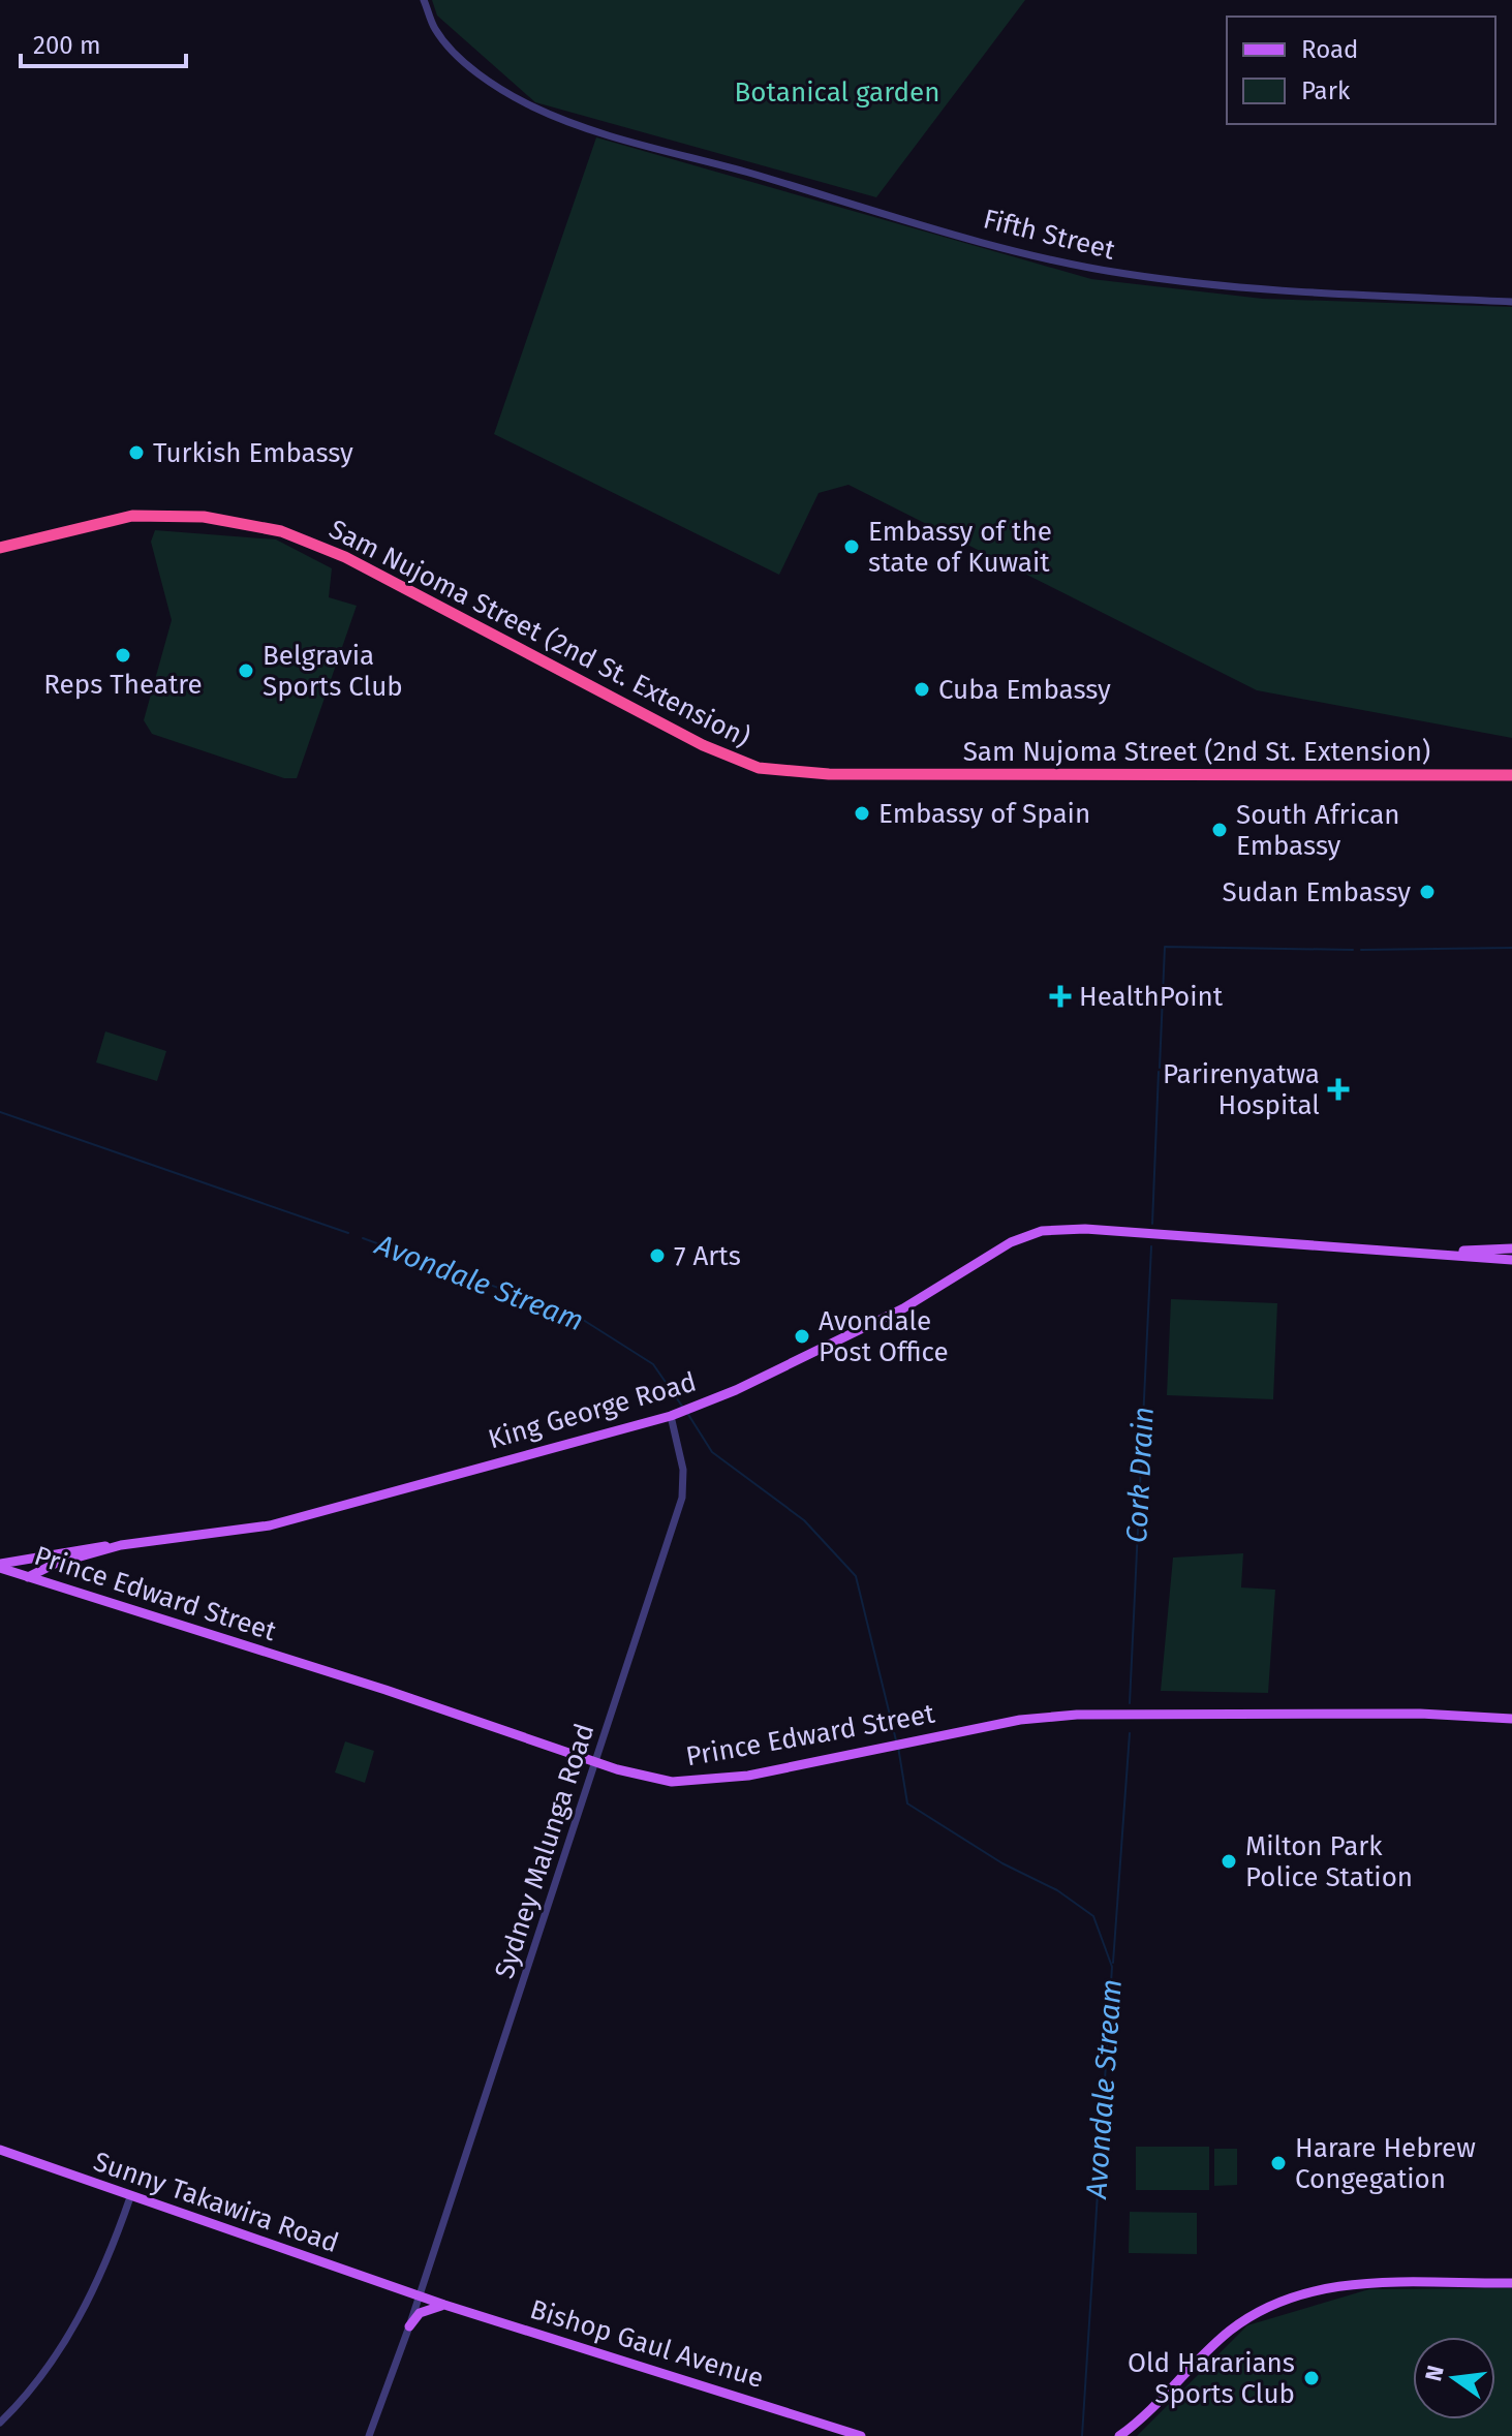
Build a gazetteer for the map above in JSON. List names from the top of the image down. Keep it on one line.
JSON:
{"streets":{"highway":["Sam Nujoma Street (2nd St. Extension)"],"main road":["King George Road","Prince Edward Street","Sunny Takawira Road","Bishop Gaul Avenue"],"street":["Fifth Street","Sydney Malunga Road"]},"crossings":[["King George Road","Prince Edward Street"],["King George Road","Sydney Malunga Road"],["Prince Edward Street","Sydney Malunga Road"],["Sydney Malunga Road","Sunny Takawira Road"],["Sydney Malunga Road","Bishop Gaul Avenue"],["Sunny Takawira Road","Bishop Gaul Avenue"]],"water":["Avondale Stream","Cork Drain"],"parks":["Botanical garden"],"places":{"other":["Turkish Embassy","Embassy of the state of Kuwait","Reps Theatre","Belgravia Sports Club","Cuba Embassy","Embassy of Spain","South African Embassy","Sudan Embassy","7 Arts","Avondale Post Office","Milton Park Police Station","Harare Hebrew Congegation","Old Hararians Sports Club"],"health":["HealthPoint","Parirenyatwa Hospital"]},"legend":["Road","Park"],"scale_bar":"200 m","north":"left"}
